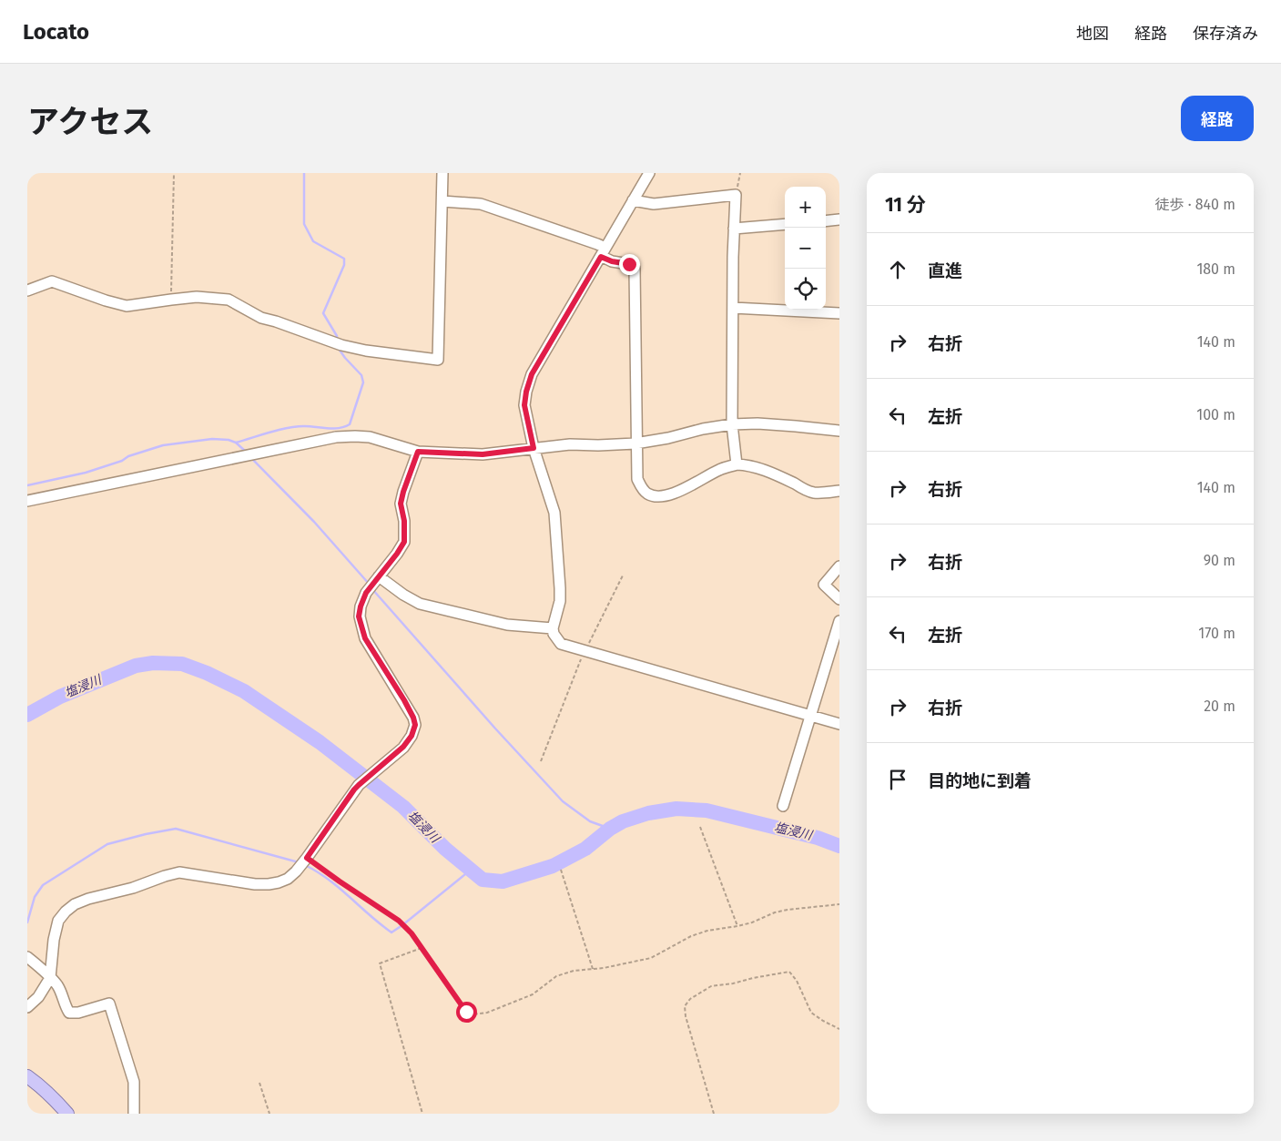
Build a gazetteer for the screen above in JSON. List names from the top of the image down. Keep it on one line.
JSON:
{"water":["塩浸川"],"page":{"header":"Locato","nav":["地図","経路","保存済み"],"title":"アクセス","buttons":"経路","heading":["11 分","徒歩 · 840 m"],"map_buttons":["+","−"],"list":[["直進","180 m"],["右折","140 m"],["左折","100 m"],["右折","140 m"],["右折","90 m"],["左折","170 m"],["右折","20 m"],"目的地に到着"]}}
